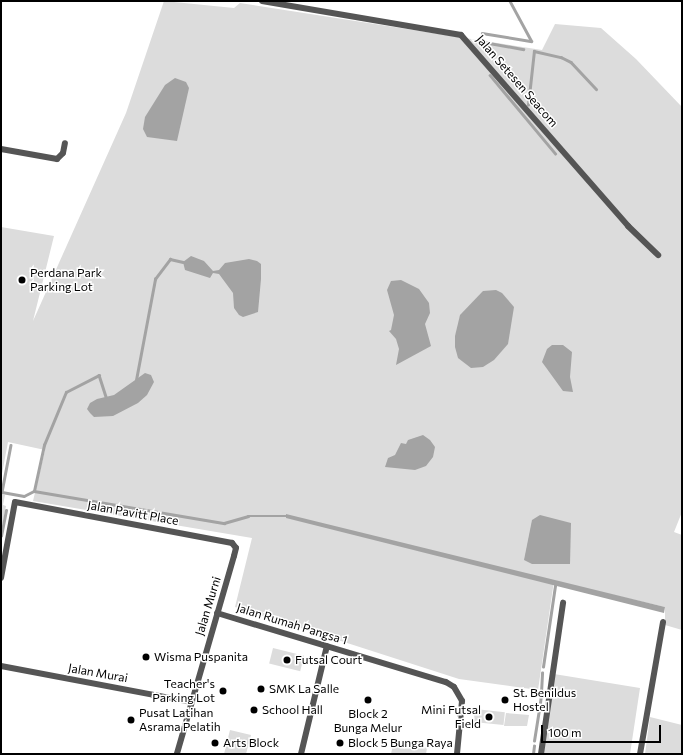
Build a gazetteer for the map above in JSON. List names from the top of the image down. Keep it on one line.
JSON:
{"streets":{"street":["Jalan Setesen Seacom","Jalan Pavitt Place","Jalan Murni","Jalan Rumah Pangsa 1","Jalan Murai"]},"crossings":[["Jalan Pavitt Place","Jalan Murni"],["Jalan Murni","Jalan Rumah Pangsa 1"],["Jalan Murni","Jalan Murai"]],"places":["Perdana Park Parking Lot","Wisma Puspanita","Futsal Court","SMK La Salle","Teacher's Parking Lot","Block 2 Bunga Melur","St. Benildus Hostel","School Hall","Mini Futsal Field","Pusat Latihan Asrama Pelatih","Arts Block","Block 5 Bunga Raya"],"scale_bar":"100 m"}
